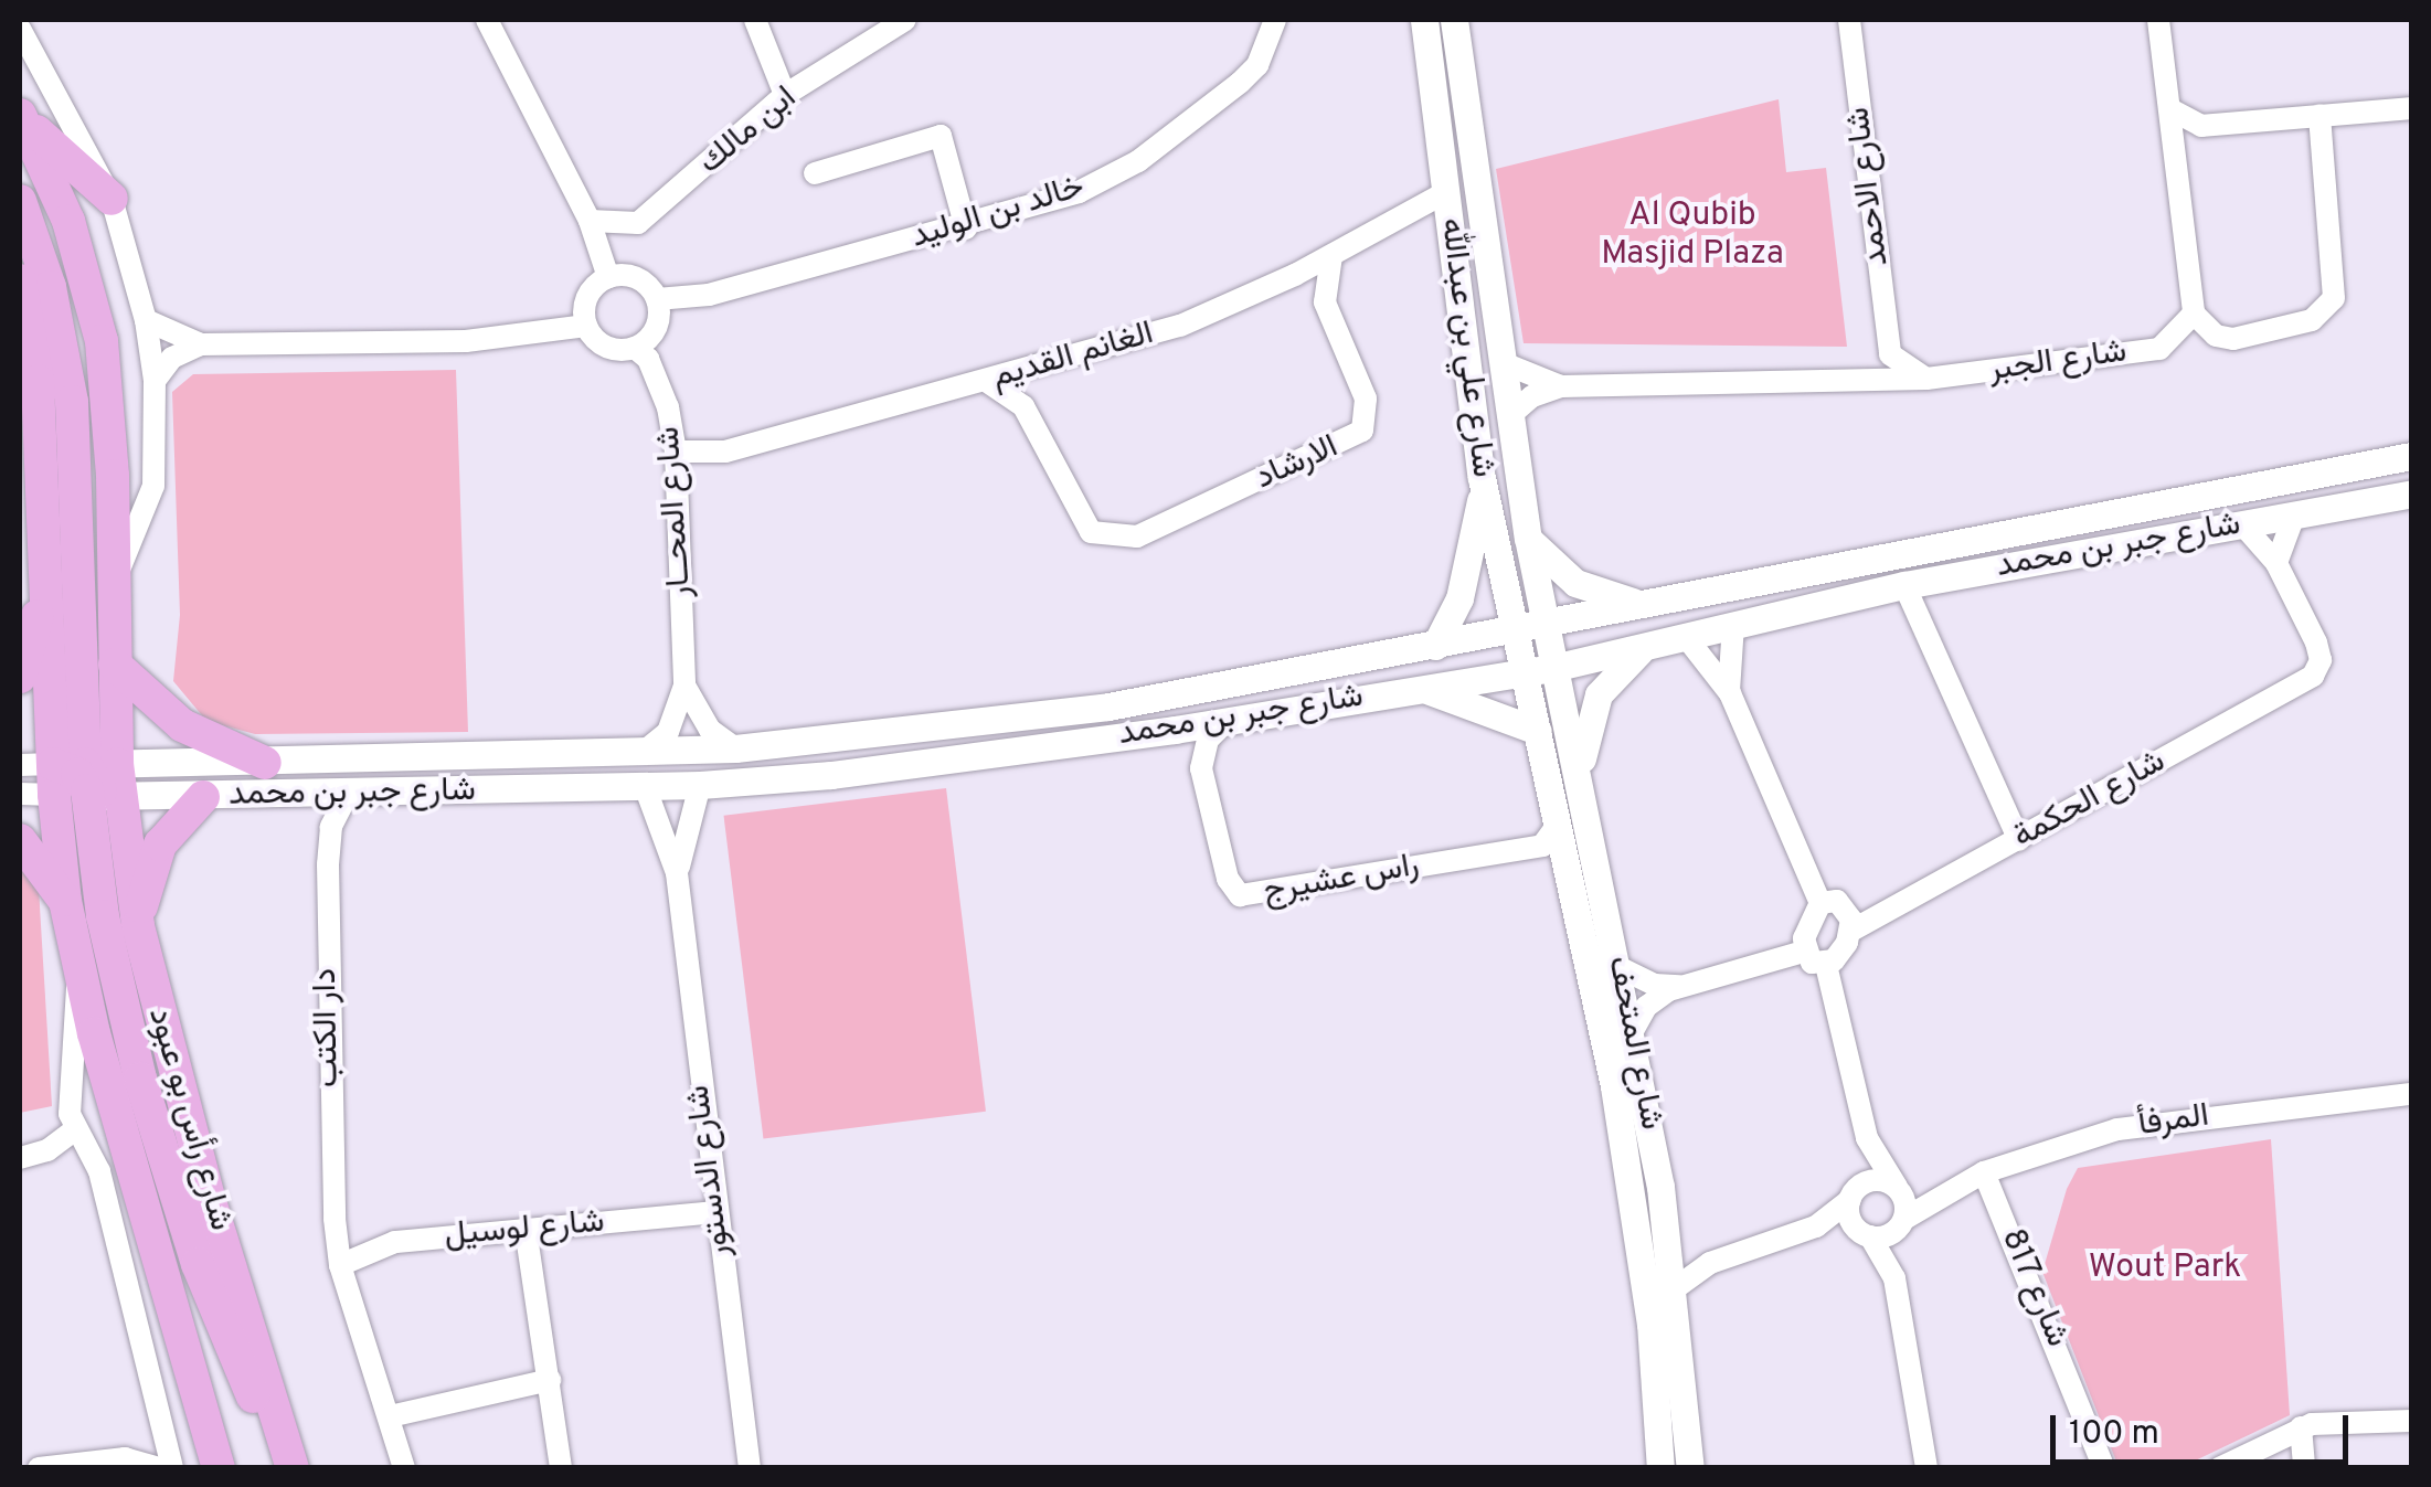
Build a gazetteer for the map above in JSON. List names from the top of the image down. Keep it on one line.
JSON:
{"streets":{"main road":["شارع رأس بو عبود"],"street":["ابن مالك","شارع الاحمد","خالد بن الوليد","شارع علي بن عبدالله","الغانم القديم","شارع الجبر","الارشاد","شارع المحــار","شارع جبر بن محمد","شارع الحكمة","راس عشيرج","دار الكتب","شارع المتحف","المرفأ","شارع الدستور","شارع لوسيل","شارع 817"]},"crossings":[["خالد بن الوليد","شارع المحــار"],["شارع علي بن عبدالله","الغانم القديم"],["شارع علي بن عبدالله","شارع الجبر"],["شارع علي بن عبدالله","شارع جبر بن محمد"],["شارع علي بن عبدالله","شارع المتحف"],["الغانم القديم","شارع المحــار"],["شارع المحــار","شارع جبر بن محمد"],["شارع جبر بن محمد","راس عشيرج"],["شارع جبر بن محمد","دار الكتب"],["شارع جبر بن محمد","شارع المتحف"],["شارع جبر بن محمد","شارع رأس بو عبود"],["شارع جبر بن محمد","شارع الدستور"],["راس عشيرج","شارع المتحف"],["دار الكتب","شارع لوسيل"],["المرفأ","شارع 817"],["شارع الدستور","شارع لوسيل"]],"parks":["Al Qubib Masjid Plaza","Wout Park"],"scale_bar":"100 m"}
